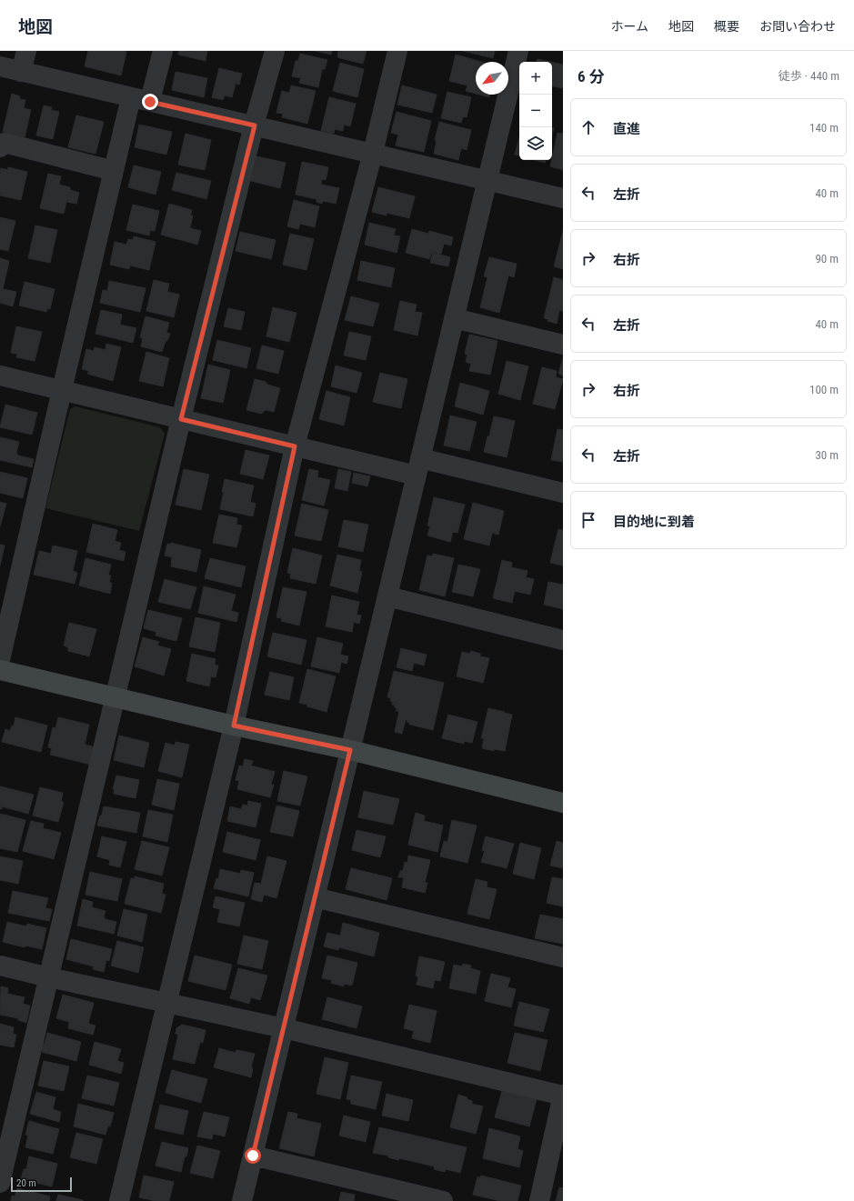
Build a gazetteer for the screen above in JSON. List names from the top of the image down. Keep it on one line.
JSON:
{"scale_bar":"20 m","north":"bottom left","page":{"header":"地図","nav":["ホーム","地図","概要","お問い合わせ"],"heading":["6 分","徒歩 · 440 m"],"map_buttons":["+","−"],"list":[["直進","140 m"],["左折","40 m"],["右折","90 m"],["左折","40 m"],["右折","100 m"],["左折","30 m"],"目的地に到着"],"scale":"20 m"}}
